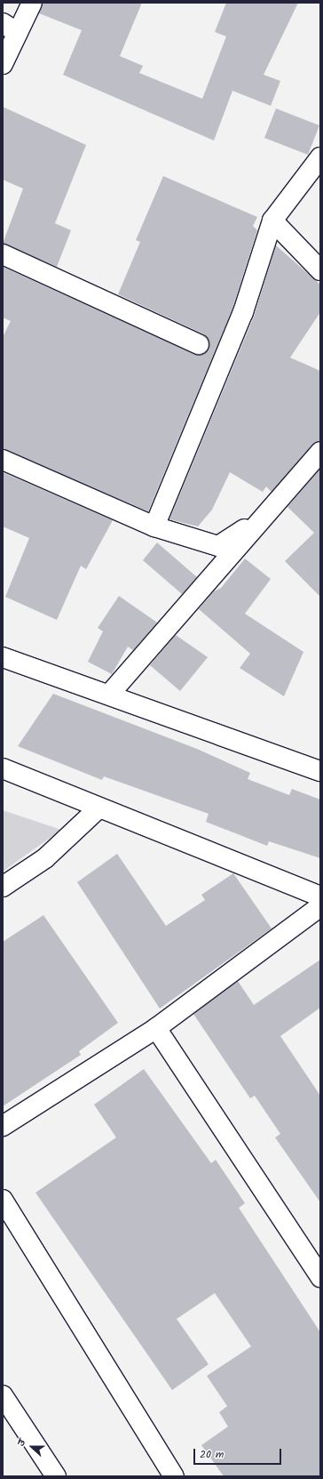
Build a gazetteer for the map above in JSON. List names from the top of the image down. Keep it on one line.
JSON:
{"scale_bar":"20 m","north":"left"}
